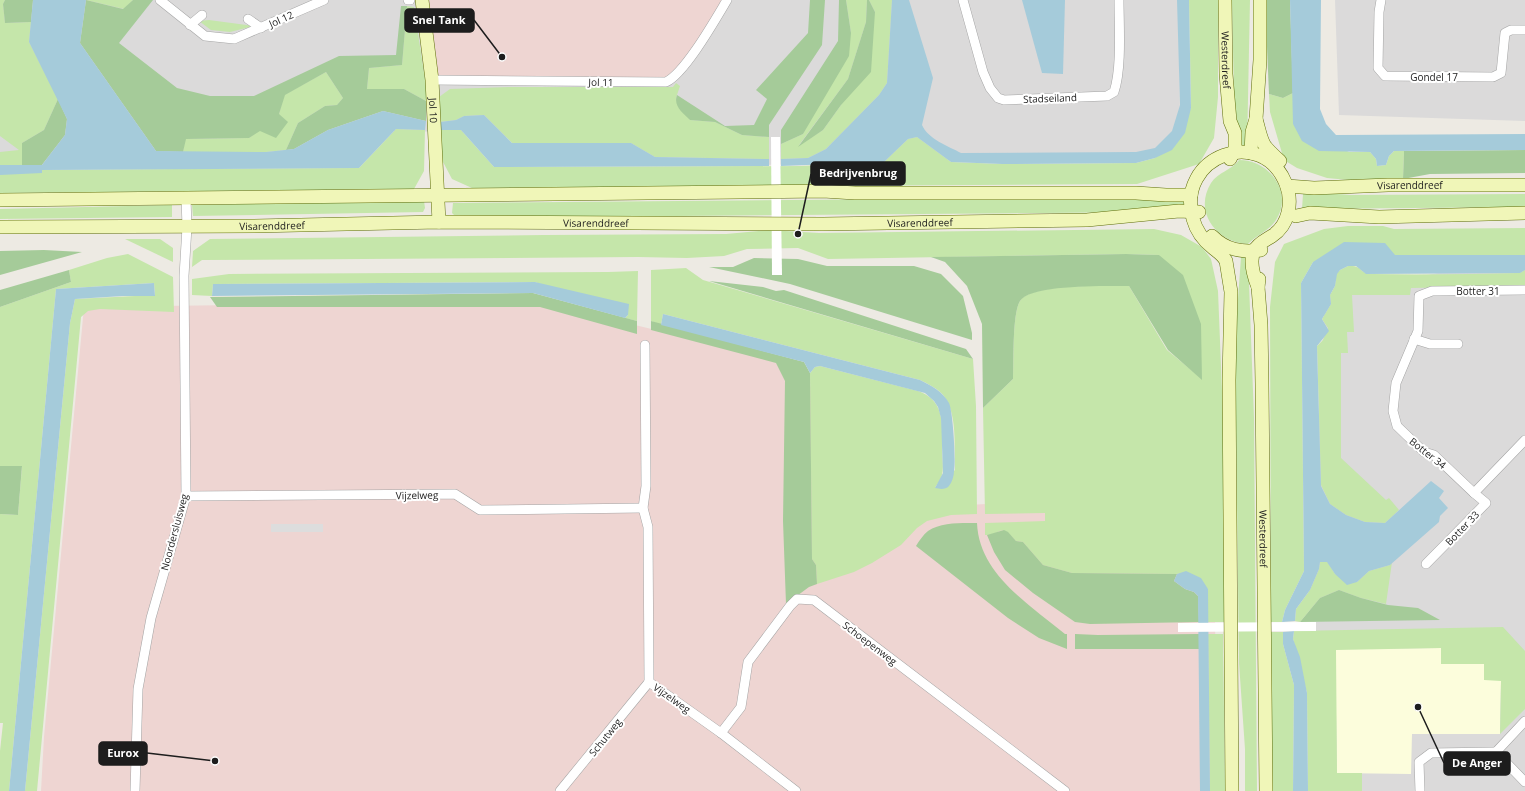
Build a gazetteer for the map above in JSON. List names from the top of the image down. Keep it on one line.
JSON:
{"streets":{"main road":["Westerdreef","Jol 10","Visarenddreef"],"street":["Jol 12","Gondel 17","Jol 11","Stadseiland","Botter 31","Botter 34","Vijzelweg","Botter 33","Noordersluisweg","Schoepenweg","Schutweg"]},"crossings":[["Westerdreef","Visarenddreef"],["Jol 11","Jol 10"],["Jol 10","Visarenddreef"],["Visarenddreef","Noordersluisweg"],["Botter 31","Botter 34"],["Botter 34","Botter 33"],["Vijzelweg","Noordersluisweg"],["Vijzelweg","Schoepenweg"],["Vijzelweg","Schutweg"]],"places":["Snel Tank","Bedrijvenbrug","De Anger","Eurox"]}
